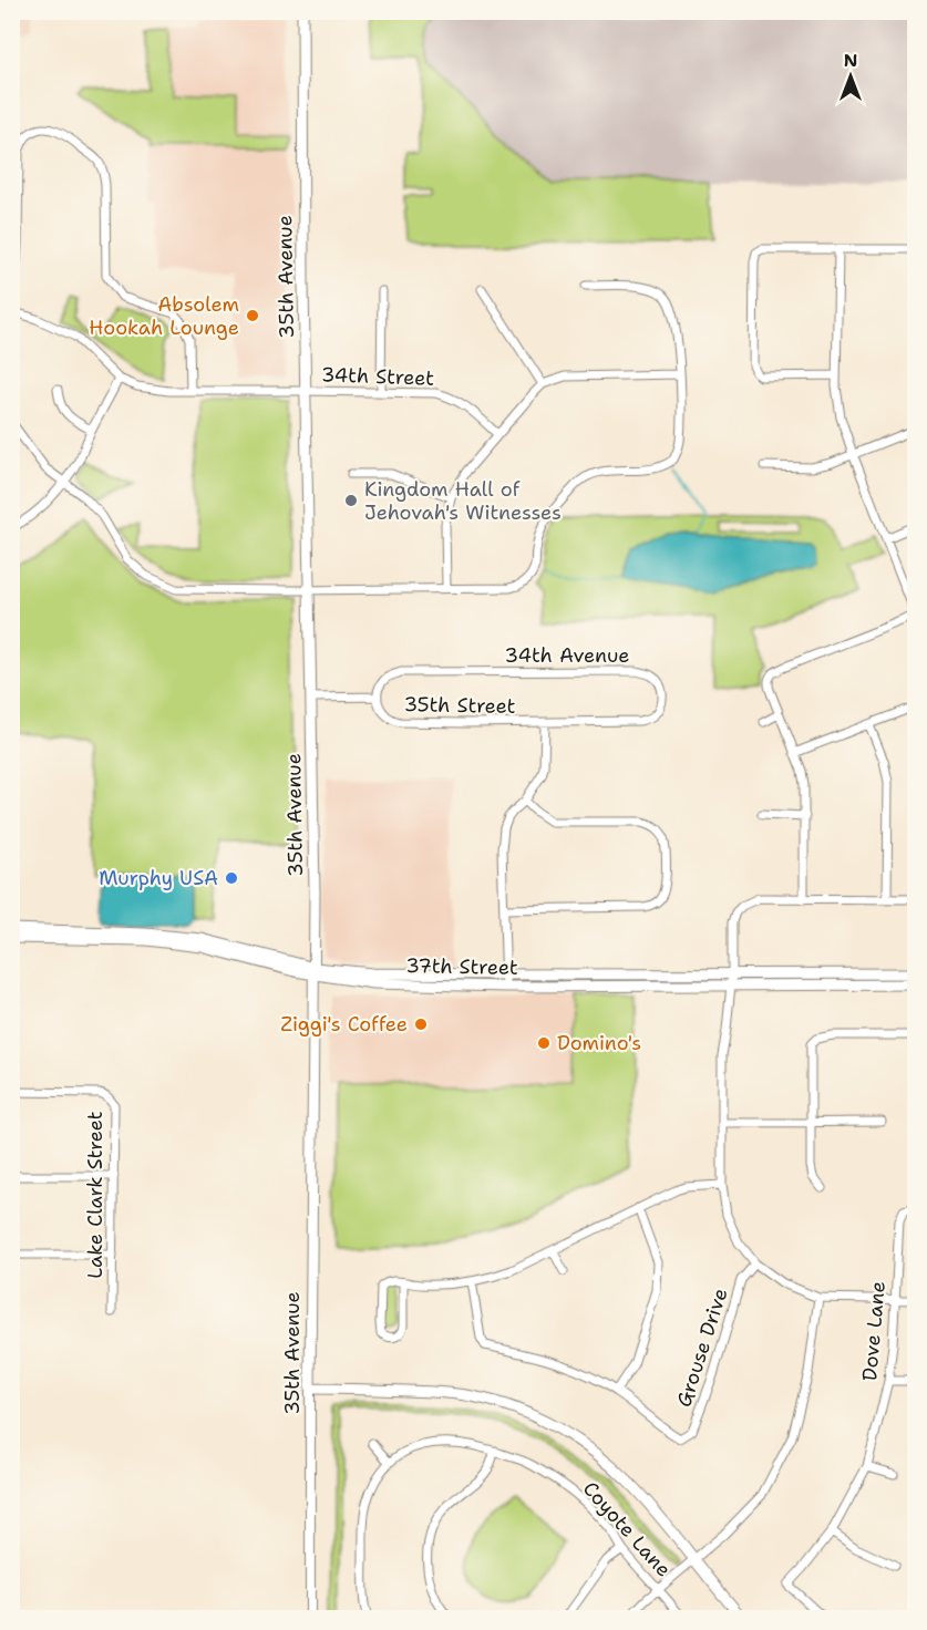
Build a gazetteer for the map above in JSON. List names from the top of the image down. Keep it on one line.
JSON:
{"streets":{"main road":["35th Avenue","37th Street"],"street":["34th Street","34th Avenue","35th Street","Lake Clark Street","Dove Lane","Grouse Drive","Coyote Lane"]},"crossings":[["35th Avenue","34th Street"],["35th Avenue","35th Street"],["35th Avenue","37th Street"],["34th Avenue","35th Street"]],"places":["Absolem Hookah Lounge","Kingdom Hall of Jehovah's Witnesses","Murphy USA","Ziggi's Coffee","Domino's"],"north":"top"}
